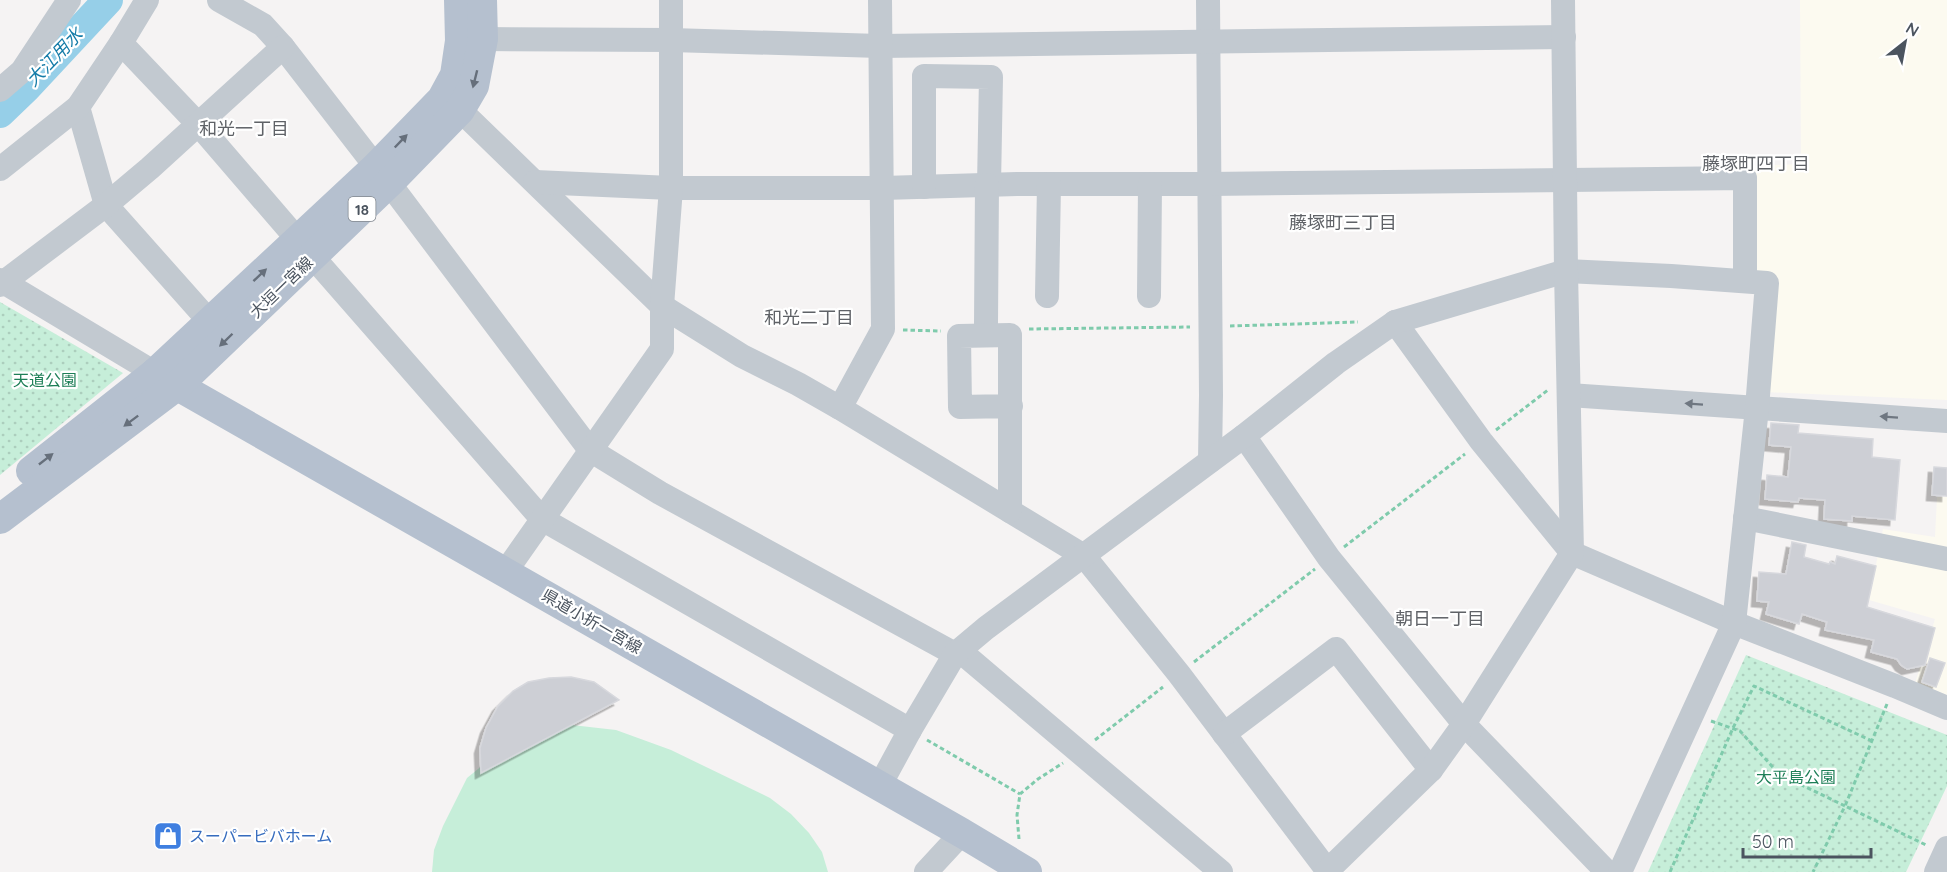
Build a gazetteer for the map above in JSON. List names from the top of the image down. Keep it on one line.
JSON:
{"streets":{"main road":["18","大垣一宮線","県道小折一宮線"]},"crossings":[["大垣一宮線","県道小折一宮線"]],"districts":["和光一丁目","藤塚町四丁目","藤塚町三丁目","和光二丁目","朝日一丁目"],"water":["大江用水"],"parks":["天道公園","大平島公園"],"places":{"shop":["スーパービバホーム"]},"scale_bar":"50 m","north":"top right"}
